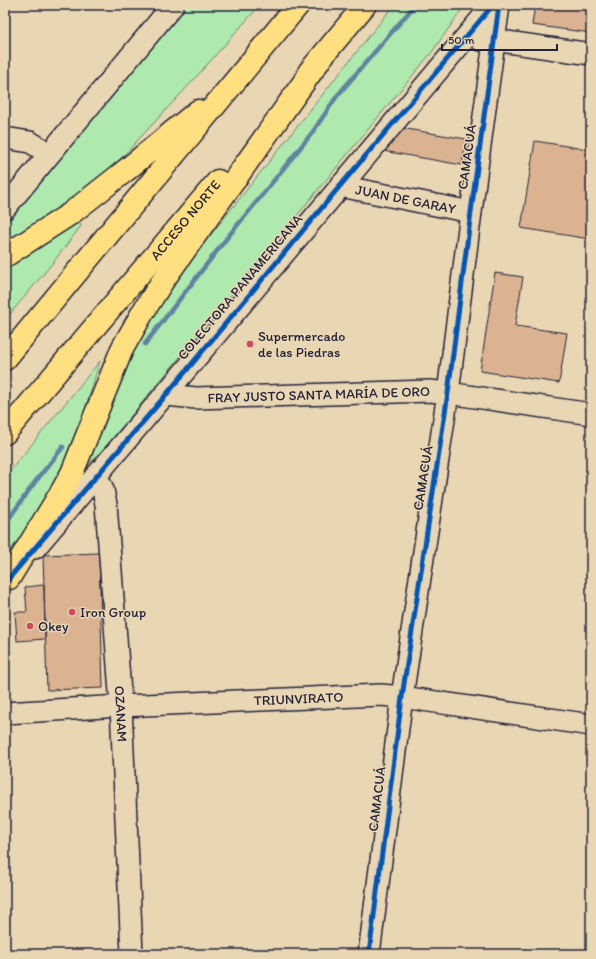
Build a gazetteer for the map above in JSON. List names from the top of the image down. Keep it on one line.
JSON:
{"streets":{"highway":["ACCESO NORTE"],"street":["CAMACUÁ","JUAN DE GARAY","COLECTORA PANAMERICANA","FRAY JUSTO SANTA MARÍA DE ORO","TRIUNVIRATO","OZANAM"]},"crossings":[["CAMACUÁ","JUAN DE GARAY"],["CAMACUÁ","FRAY JUSTO SANTA MARÍA DE ORO"],["CAMACUÁ","TRIUNVIRATO"],["JUAN DE GARAY","COLECTORA PANAMERICANA"],["COLECTORA PANAMERICANA","FRAY JUSTO SANTA MARÍA DE ORO"],["COLECTORA PANAMERICANA","OZANAM"],["TRIUNVIRATO","OZANAM"]],"places":["Supermercado de las Piedras","Iron Group","Okey"],"scale_bar":"50 m"}
